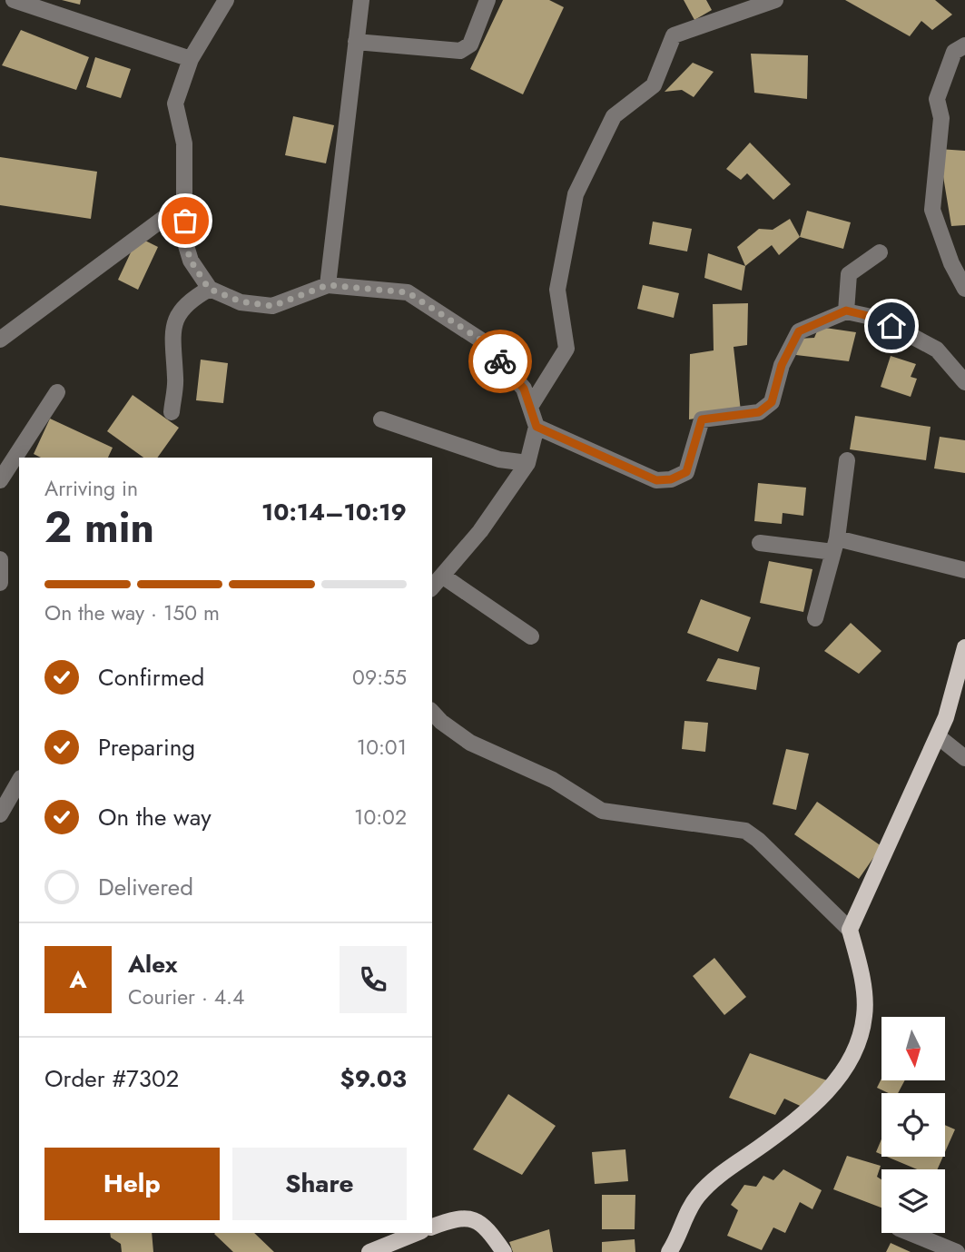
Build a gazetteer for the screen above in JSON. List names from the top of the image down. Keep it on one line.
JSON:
{"north":"bottom","page":{"heading":["2 min","Arriving in","10:14–10:19"],"panel":["Alex","Courier · 4.4","Order #7302","$9.03"],"bar":"On the way · 150 m","list":[["Confirmed","09:55"],["Preparing","10:01"],["On the way","10:02"],"Delivered"],"round":"A","buttons":["Help","Share"]}}
